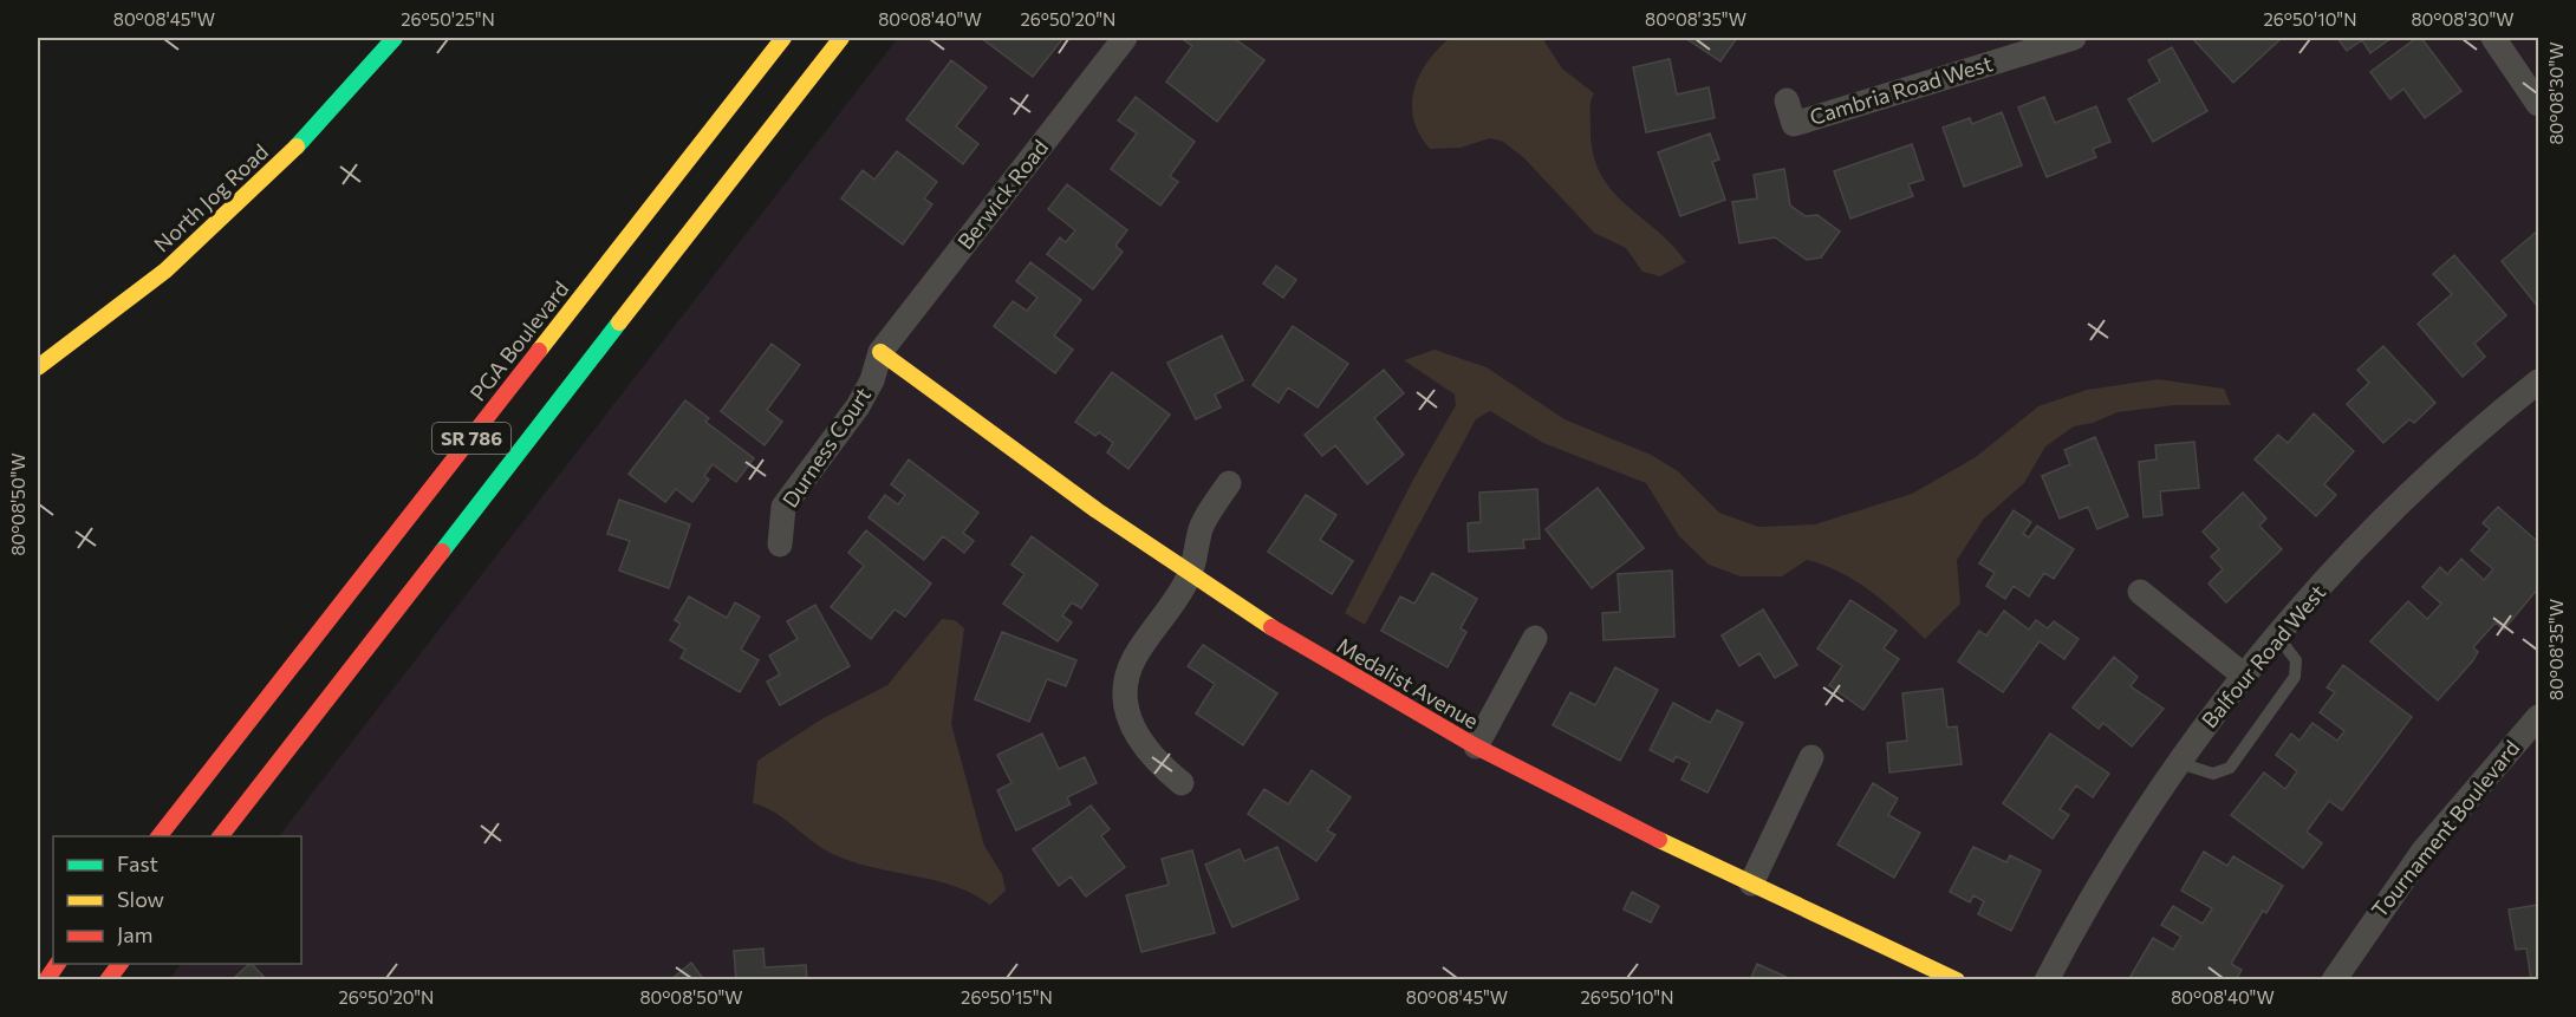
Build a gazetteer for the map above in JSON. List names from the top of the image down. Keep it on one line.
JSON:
{"streets":{"main road":["North Jog Road","PGA Boulevard","SR 786","Medalist Avenue"],"street":["Cambria Road West","Berwick Road","Durness Court","Balfour Road West","Tournament Boulevard"]},"crossings":[["Berwick Road","Durness Court"],["Berwick Road","Medalist Avenue"],["Durness Court","Medalist Avenue"]],"legend":["Fast","Slow","Jam"],"coordinates":["80°08'45\"W","26°50'25\"N","80°08'40\"W","26°50'20\"N","80°08'35\"W","26°50'10\"N","80°08'30\"W","80°08'50\"W","26°50'15\"N"]}
